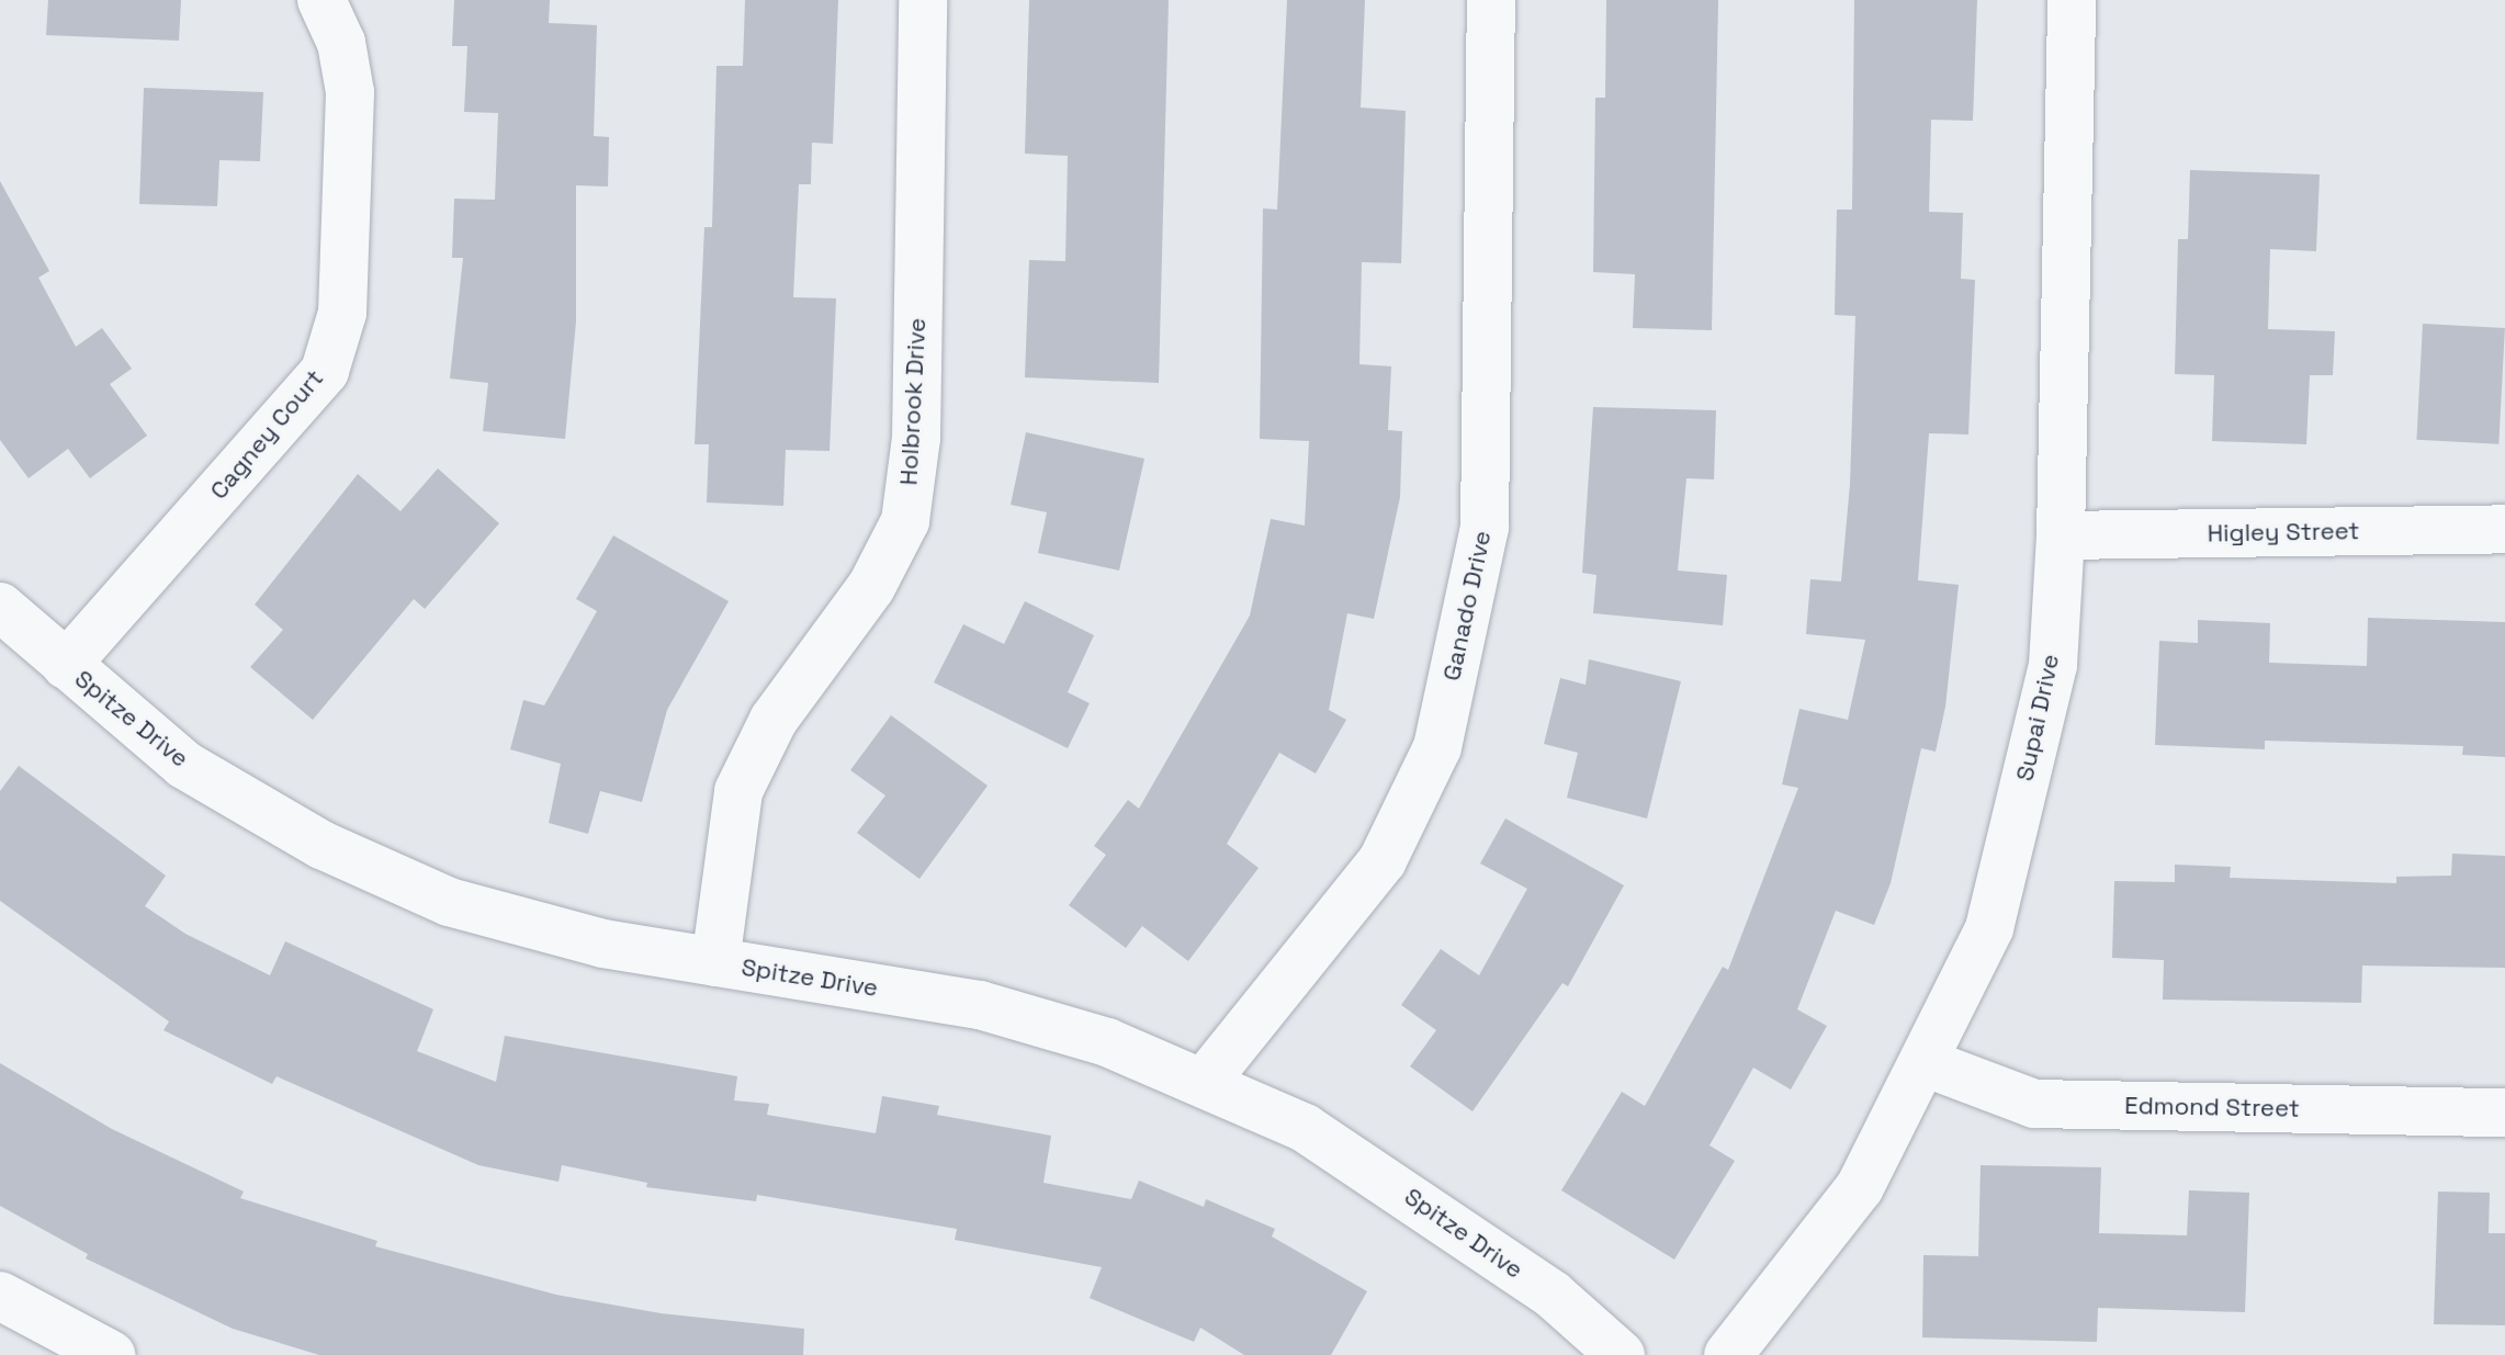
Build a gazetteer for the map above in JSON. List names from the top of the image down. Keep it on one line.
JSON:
{"streets":{"street":["Holbrook Drive","Cagney Court","Higley Street","Ganado Drive","Supai Drive","Spitze Drive","Edmond Street"]},"crossings":[["Holbrook Drive","Spitze Drive"],["Cagney Court","Spitze Drive"],["Higley Street","Supai Drive"],["Ganado Drive","Spitze Drive"],["Supai Drive","Edmond Street"]]}
